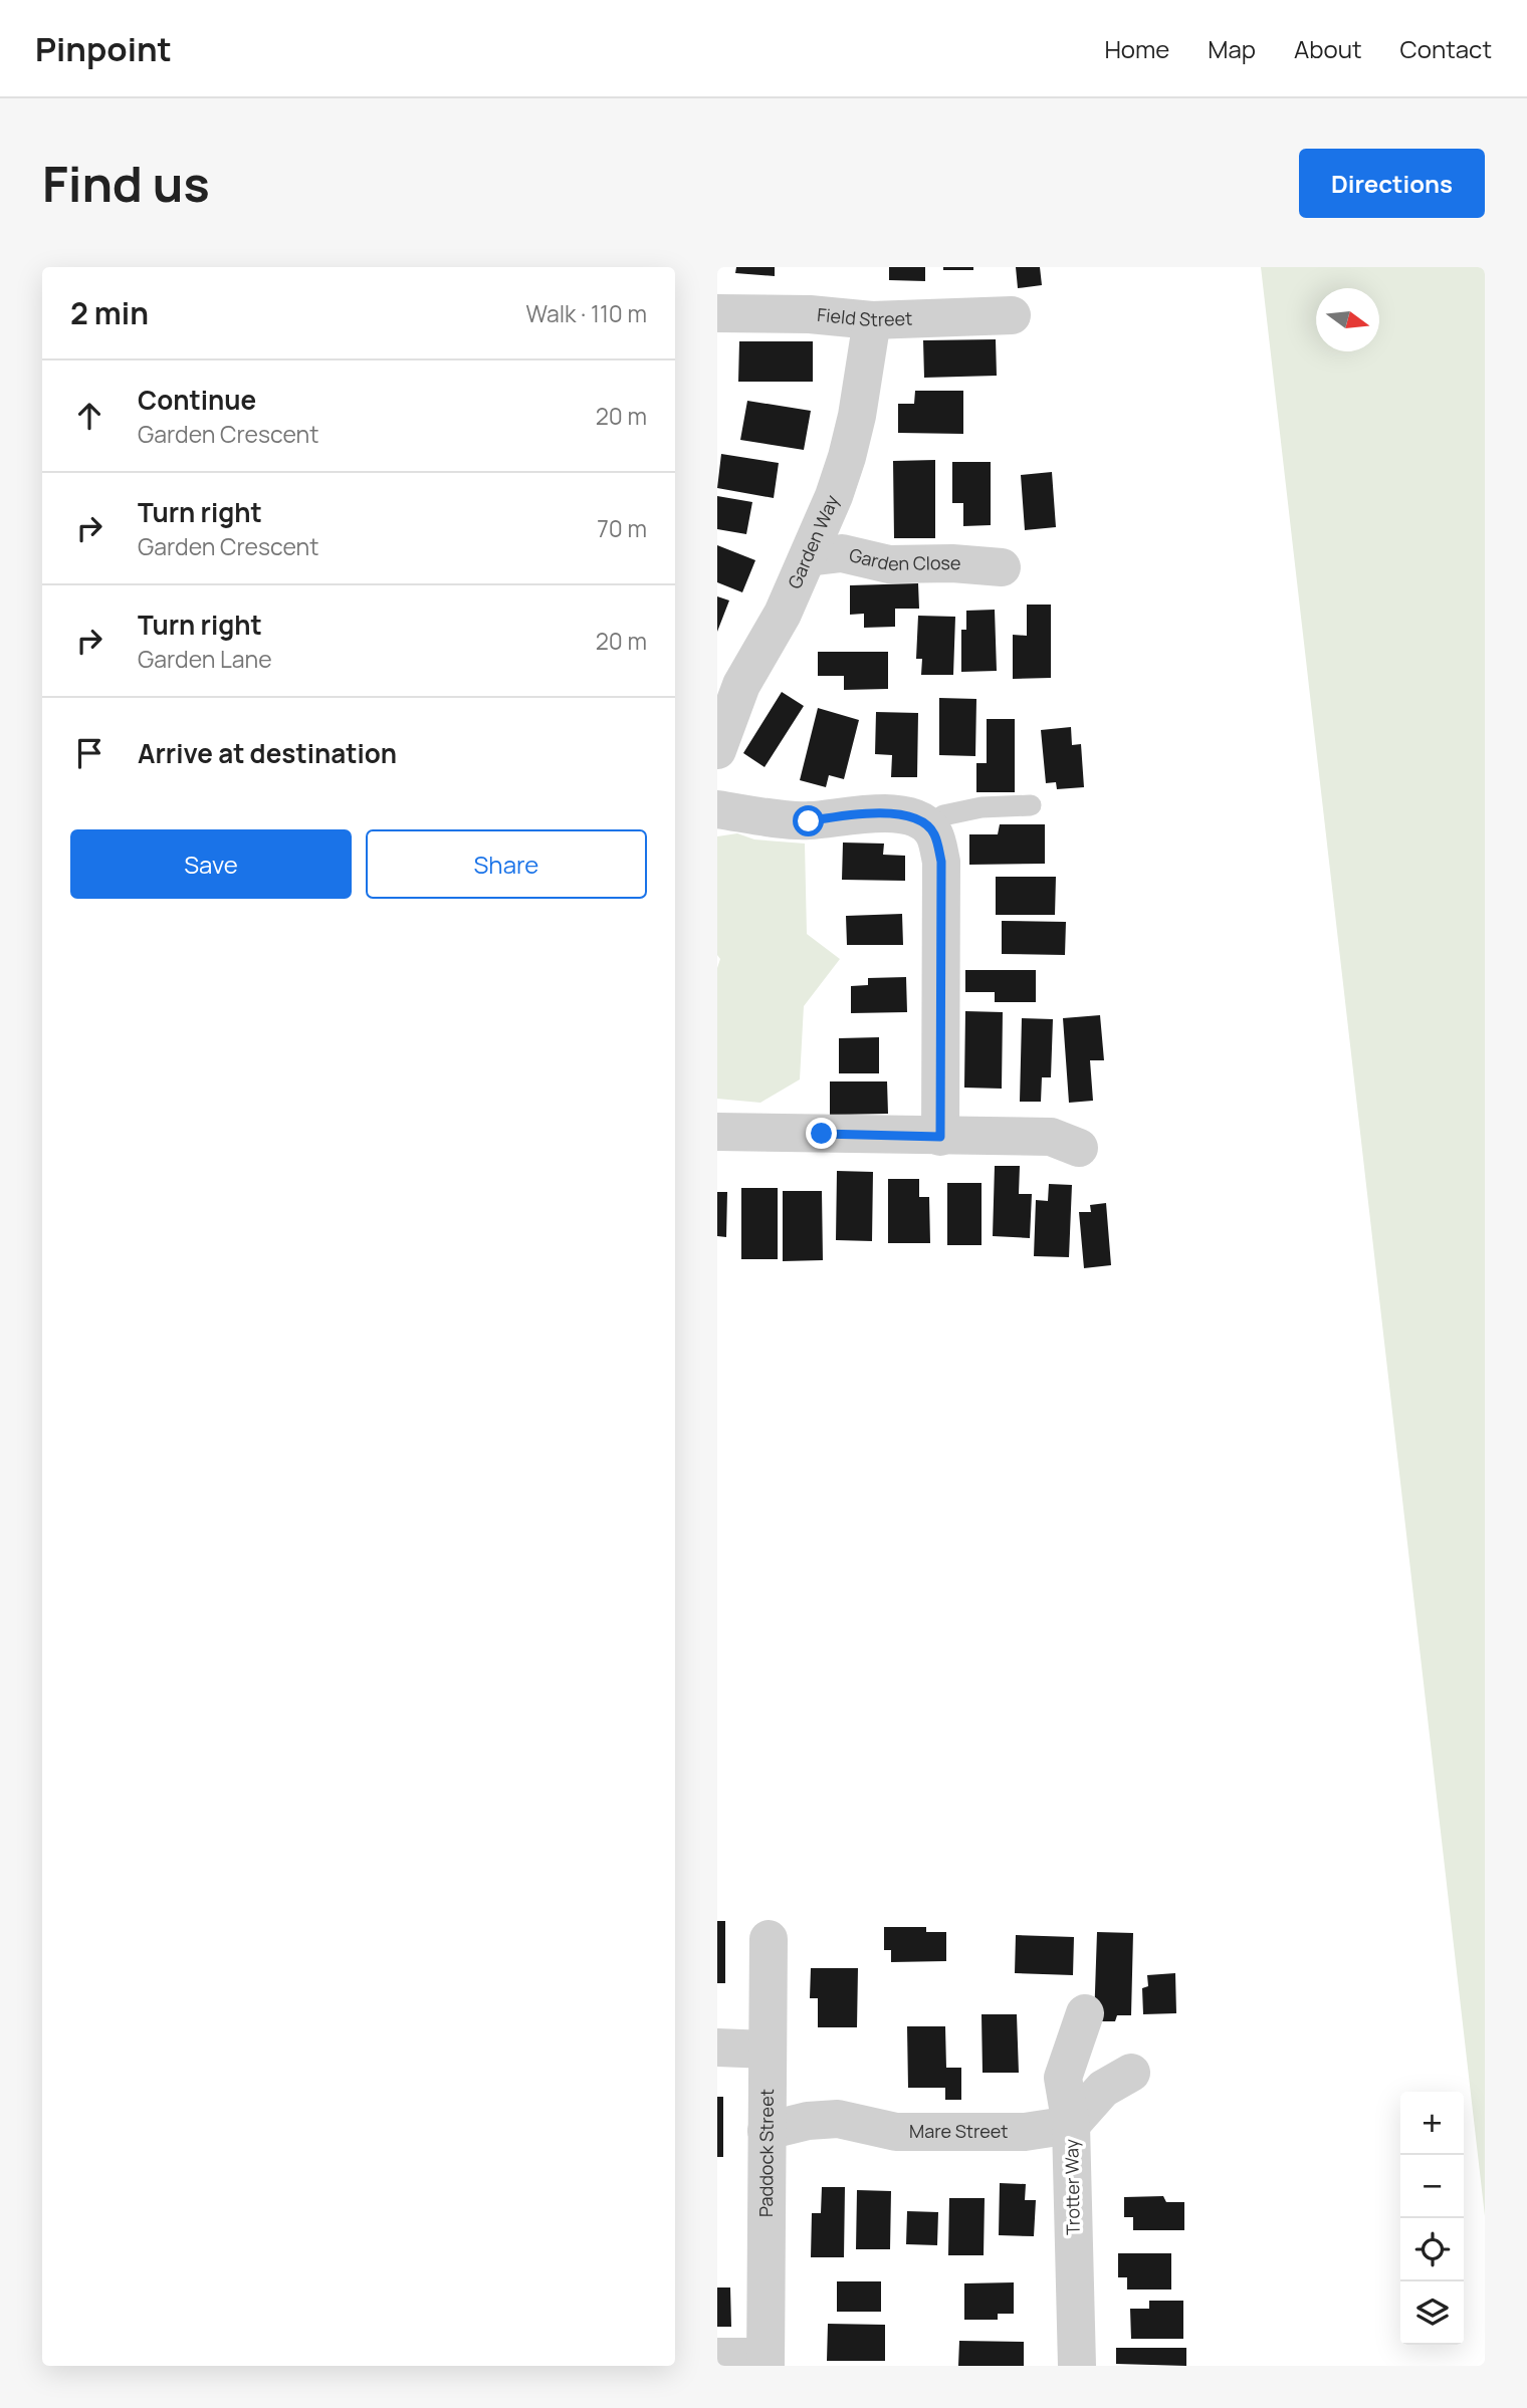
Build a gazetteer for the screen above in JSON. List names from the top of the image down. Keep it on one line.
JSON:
{"streets":{"street":["Field Street","Garden Way","Garden Close","Mare Street","Paddock Street","Trotter Way"]},"crossings":[["Field Street","Garden Way"],["Garden Way","Garden Close"],["Mare Street","Paddock Street"],["Mare Street","Trotter Way"]],"north":"right","page":{"header":"Pinpoint","nav":["Home","Map","About","Contact"],"buttons":["Directions",["Save","Share"]],"title":"Find us","heading":["2 min","Walk · 110 m"],"list":[["Continue","Garden Crescent","20 m"],["Turn right","Garden Crescent","70 m"],["Turn right","Garden Lane","20 m"],"Arrive at destination"],"map_buttons":["+","−"]}}
